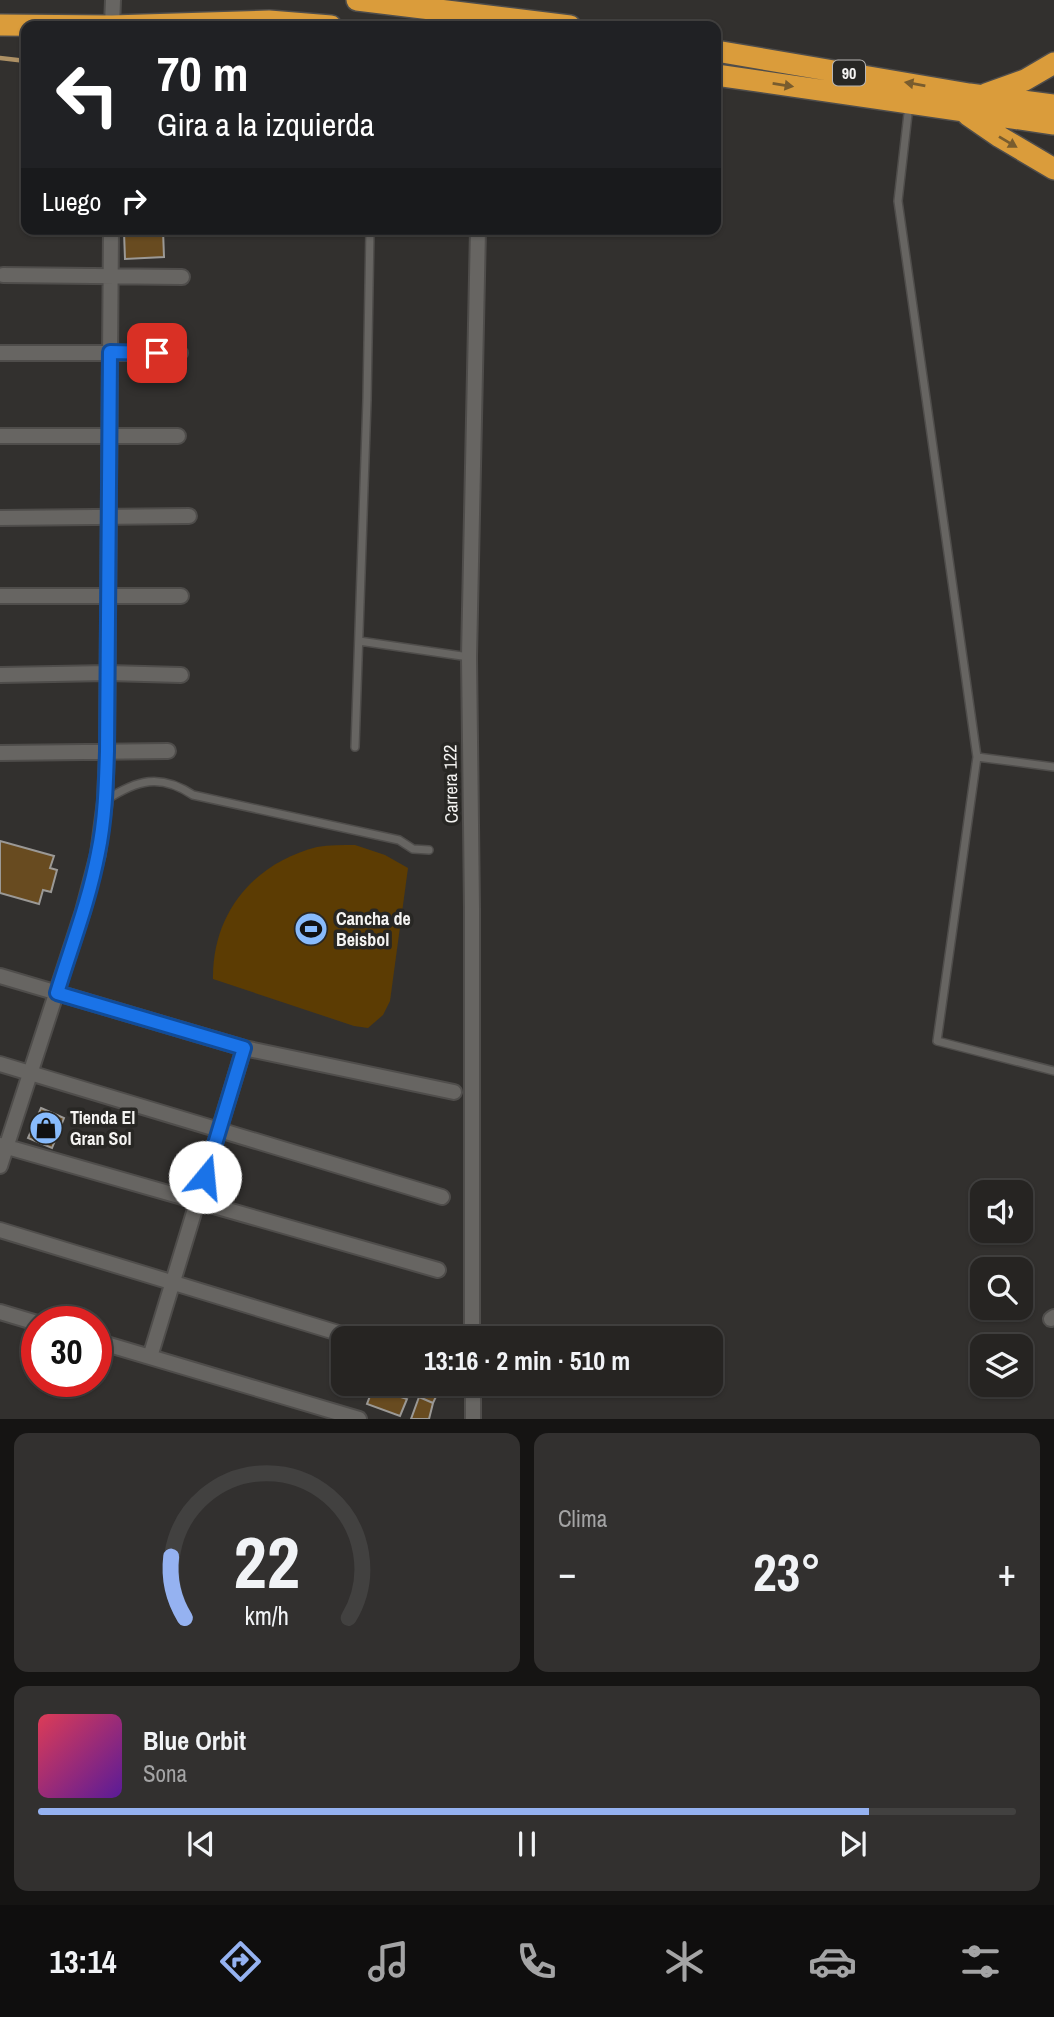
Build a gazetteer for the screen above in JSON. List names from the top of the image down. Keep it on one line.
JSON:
{"streets":{"highway":["90"],"street":["Carrera 122"]},"places":{"sports":["Cancha de Beisbol"],"shop":["Tienda El Gran Sol"]},"page":{"turn":["70 m","Gira a la izquierda"],"then":"Luego","limit":"30","trip":"13:16 · 2 min · 510 m","tile":"Clima","heat":["−","23°","+"],"song":["Blue Orbit","Sona"],"tabs":"13:14","gauge":["22","km/h"]}}
